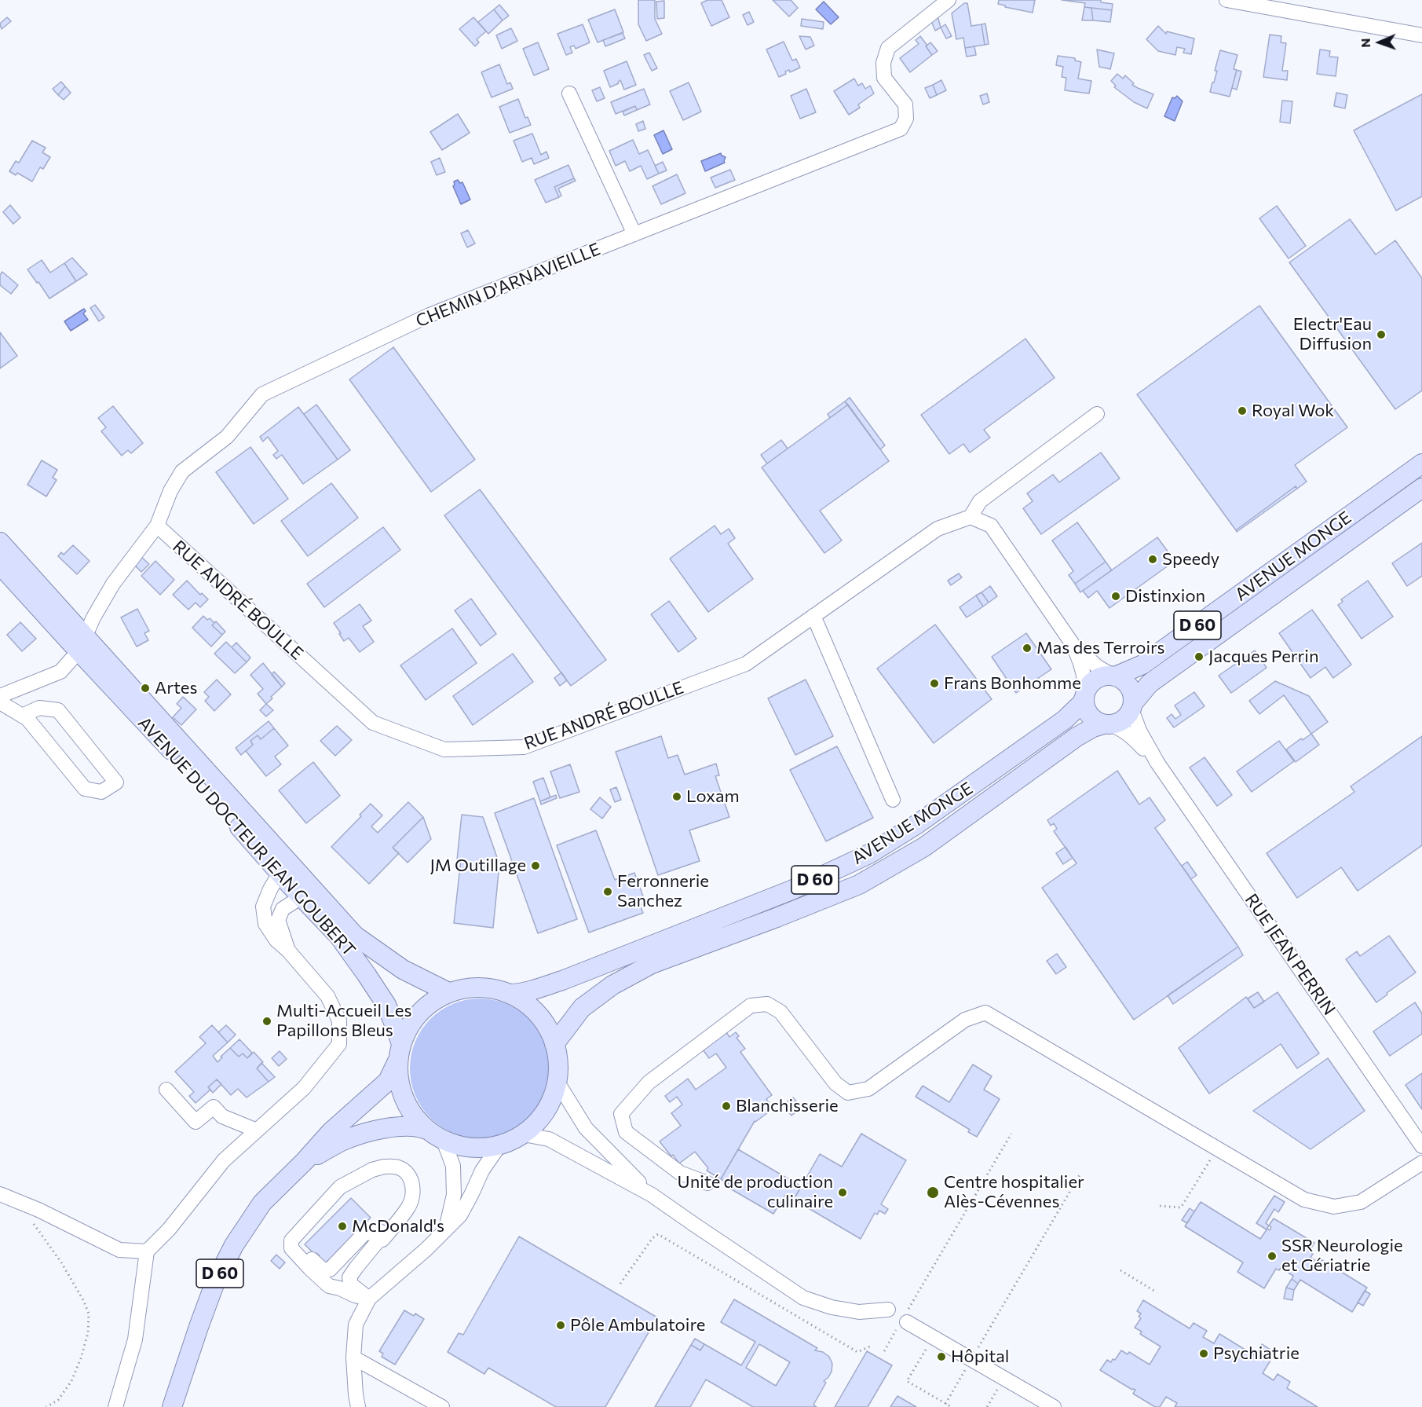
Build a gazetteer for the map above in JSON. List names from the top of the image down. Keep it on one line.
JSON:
{"streets":{"main road":["AVENUE MONGE","D 60","AVENUE DU DOCTEUR JEAN GOUBERT"],"street":["CHEMIN D'ARNAVIEILLE","RUE ANDRÉ BOULLE","RUE JEAN PERRIN"]},"crossings":[["CHEMIN D'ARNAVIEILLE","RUE ANDRÉ BOULLE"],["CHEMIN D'ARNAVIEILLE","AVENUE DU DOCTEUR JEAN GOUBERT"],["AVENUE MONGE","D 60"],["AVENUE MONGE","AVENUE DU DOCTEUR JEAN GOUBERT"],["AVENUE MONGE","RUE JEAN PERRIN"],["D 60","AVENUE DU DOCTEUR JEAN GOUBERT"]],"places":["Electr'Eau Diffusion","Royal Wok","Speedy","Distinxion","Mas des Terroirs","Jacques Perrin","Frans Bonhomme","Artes","Loxam","JM Outillage","Ferronnerie Sanchez","Multi-Accueil Les Papillons Bleus","Blanchisserie","Unité de production culinaire","Centre hospitalier Alès-Cévennes","McDonald's","SSR Neurologie et Gériatrie","Pôle Ambulatoire","Psychiatrie","Hôpital"],"north":"left"}
